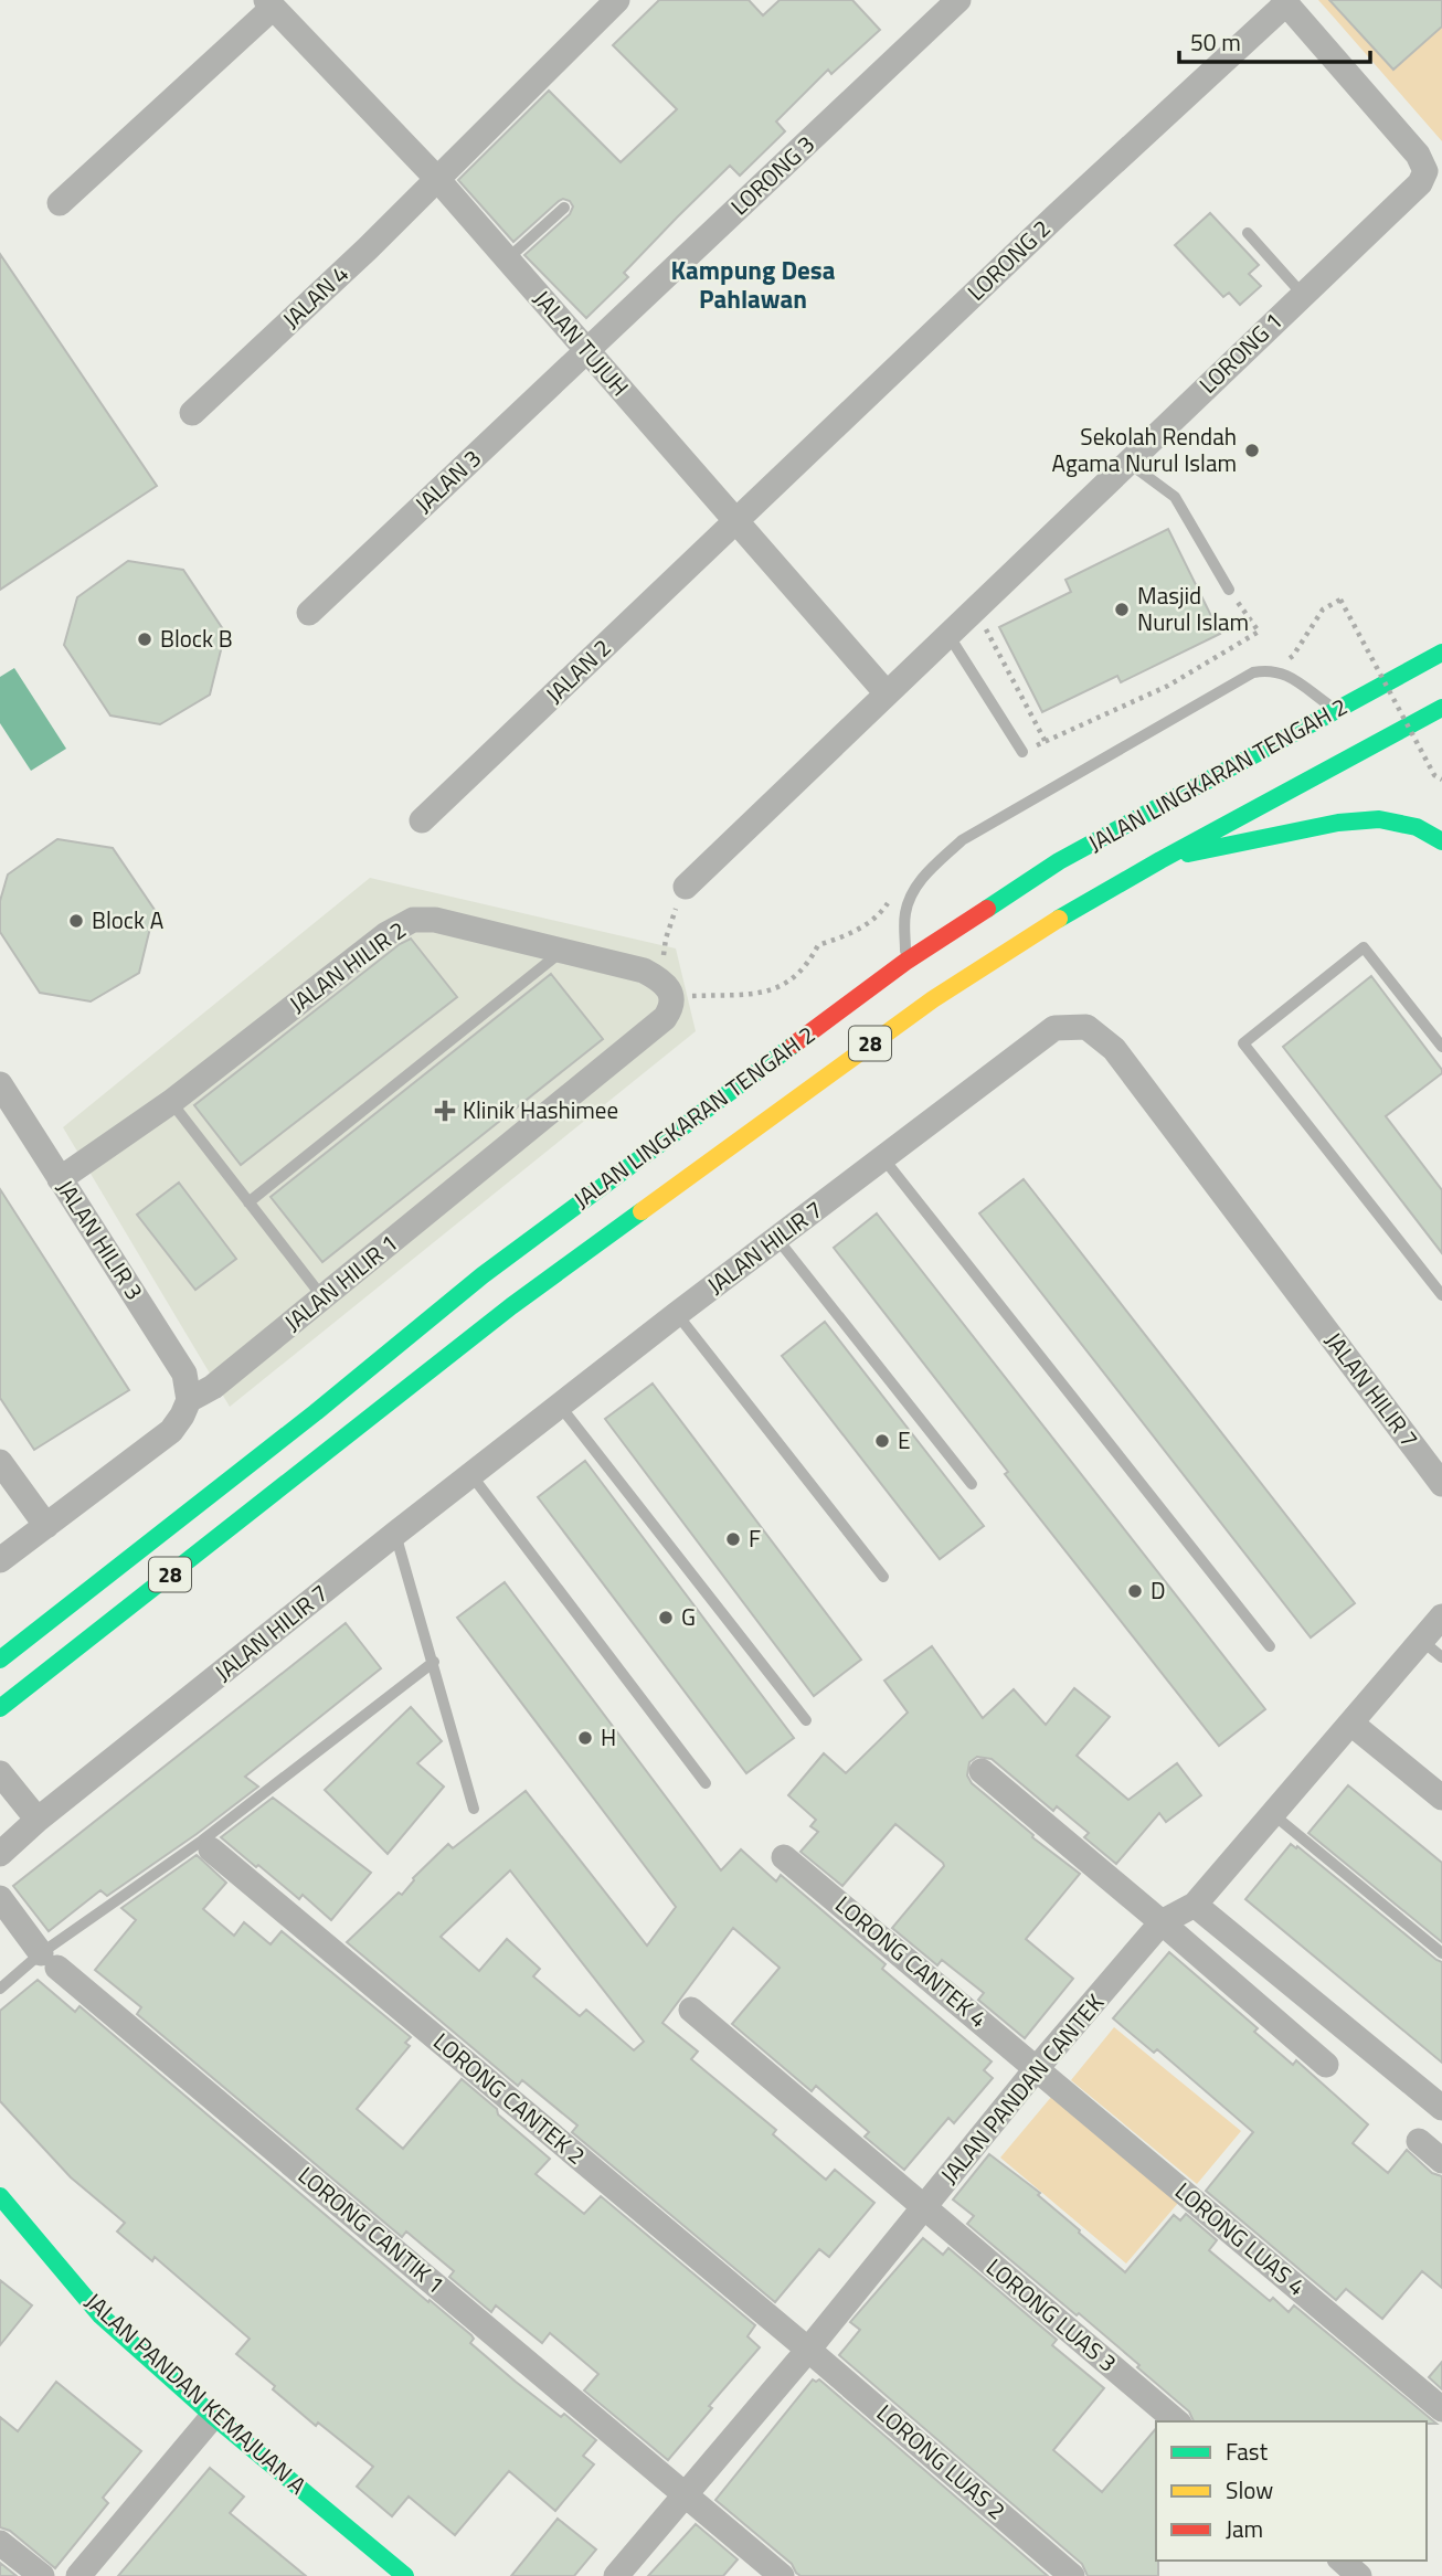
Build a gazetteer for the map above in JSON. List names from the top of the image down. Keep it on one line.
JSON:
{"streets":{"main road":["JALAN LINGKARAN TENGAH 2","28","JALAN PANDAN KEMAJUAN A"],"street":["LORONG 3","LORONG 2","JALAN 4","JALAN TUJUH","LORONG 1","JALAN 3","JALAN 2","JALAN HILIR 2","JALAN HILIR 3","JALAN HILIR 7","JALAN HILIR 1","LORONG CANTEK 4","JALAN PANDAN CANTEK","LORONG CANTEK 2","LORONG CANTIK 1","LORONG LUAS 4","LORONG LUAS 3","LORONG LUAS 2"]},"crossings":[["LORONG 3","JALAN TUJUH"],["LORONG 3","JALAN 3"],["LORONG 2","JALAN TUJUH"],["LORONG 2","JALAN 2"],["JALAN 4","JALAN TUJUH"],["JALAN TUJUH","LORONG 1"],["JALAN TUJUH","JALAN 3"],["JALAN TUJUH","JALAN 2"],["JALAN HILIR 2","JALAN HILIR 3"],["JALAN HILIR 2","JALAN HILIR 1"],["JALAN HILIR 3","JALAN HILIR 1"],["LORONG CANTEK 4","JALAN PANDAN CANTEK"],["LORONG CANTEK 4","LORONG LUAS 4"],["JALAN PANDAN CANTEK","LORONG CANTEK 2"],["JALAN PANDAN CANTEK","LORONG CANTIK 1"],["JALAN PANDAN CANTEK","LORONG LUAS 4"],["JALAN PANDAN CANTEK","LORONG LUAS 3"],["JALAN PANDAN CANTEK","LORONG LUAS 2"],["LORONG CANTEK 2","LORONG LUAS 2"]],"districts":["Kampung Desa Pahlawan"],"places":{"other":["Sekolah Rendah Agama Nurul Islam","Masjid Nurul Islam","Block B","Block A","E","F","D","G","H"],"health":["Klinik Hashimee"]},"legend":["Fast","Slow","Jam"],"scale_bar":"50 m"}
